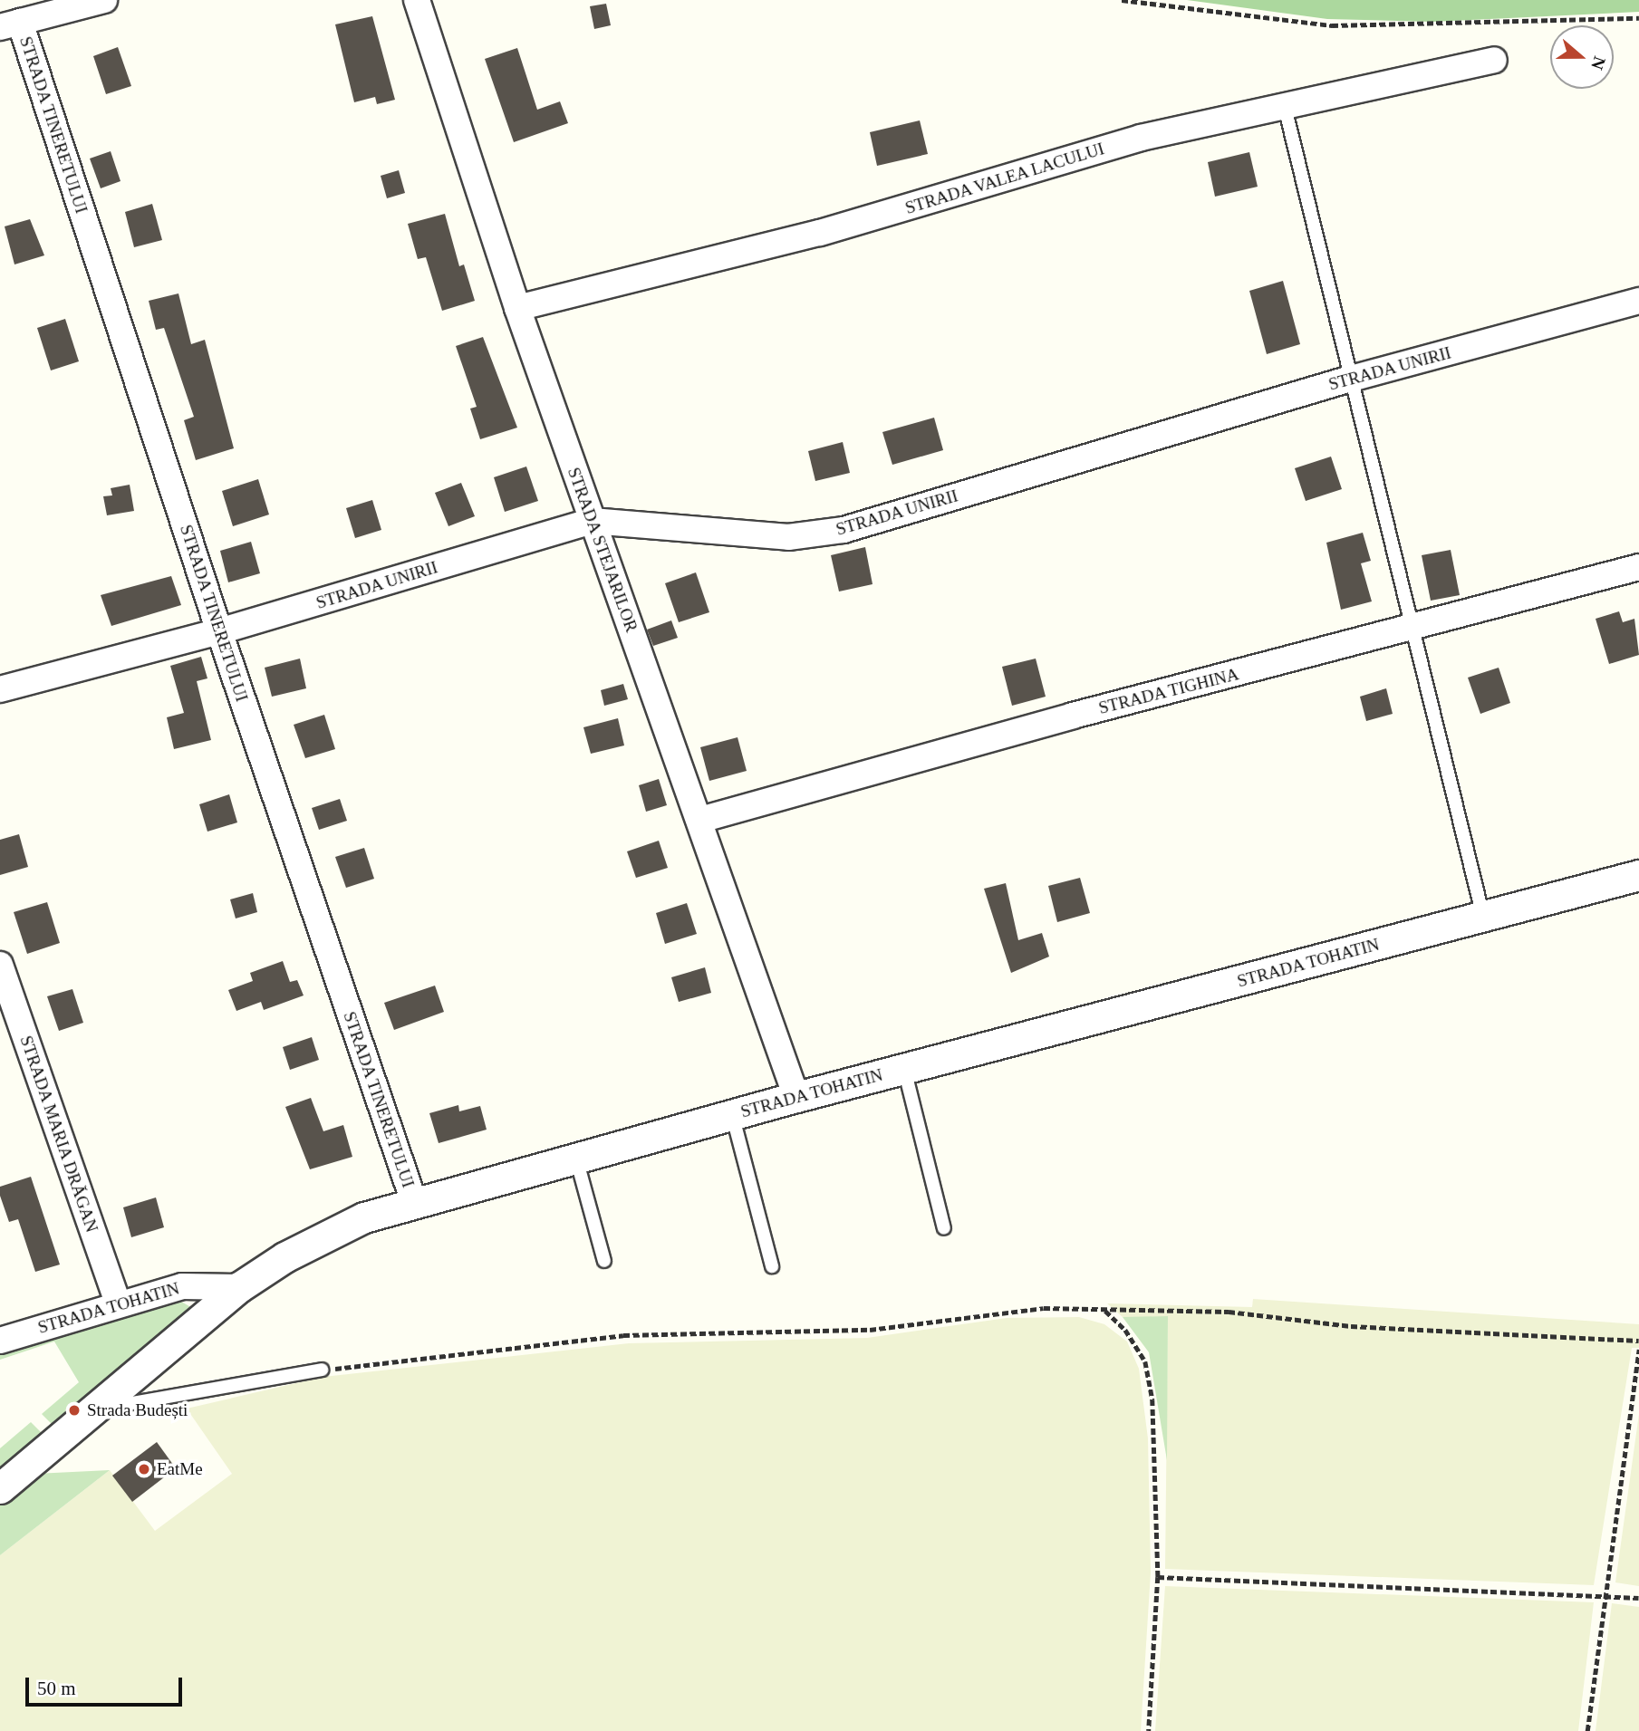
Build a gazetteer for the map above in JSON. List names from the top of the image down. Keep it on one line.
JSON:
{"streets":{"street":["STRADA TINERETULUI","STRADA VALEA LACULUI","STRADA UNIRII","STRADA STEJARILOR","STRADA TIGHINA","STRADA TOHATIN","STRADA MARIA DRĂGAN"]},"crossings":[["STRADA TINERETULUI","STRADA UNIRII"],["STRADA TINERETULUI","STRADA TOHATIN"],["STRADA VALEA LACULUI","STRADA STEJARILOR"],["STRADA UNIRII","STRADA STEJARILOR"],["STRADA STEJARILOR","STRADA TIGHINA"],["STRADA STEJARILOR","STRADA TOHATIN"],["STRADA TOHATIN","STRADA MARIA DRĂGAN"]],"places":["Strada Budești","EatMe"],"scale_bar":"50 m","north":"right"}
